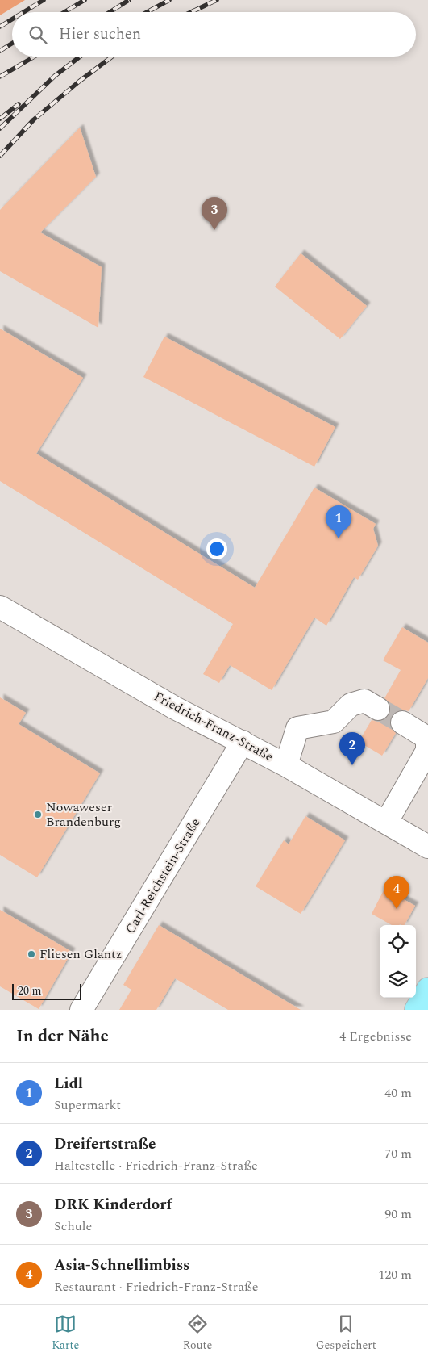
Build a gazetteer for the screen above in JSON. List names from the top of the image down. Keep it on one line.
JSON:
{"streets":{"street":["Friedrich-Franz-Straße","Carl-Reichstein-Straße"]},"crossings":[["Friedrich-Franz-Straße","Carl-Reichstein-Straße"]],"places":["Nowaweser Brandenburg","Fliesen Glantz"],"scale_bar":"20 m","page":{"search":"Hier suchen","pins":["3","1","2","4"],"scale":"20 m","heading":["In der Nähe","4 Ergebnisse"],"list":[{"mark":"1","name":"Lidl","note":"Supermarkt","value":"40 m"},{"mark":"2","name":"Dreifertstraße","note":"Haltestelle · Friedrich-Franz-Straße","value":"70 m"},{"mark":"3","name":"DRK Kinderdorf","note":"Schule","value":"90 m"},{"mark":"4","name":"Asia-Schnellimbiss","note":"Restaurant · Friedrich-Franz-Straße","value":"120 m"}],"nav":["Karte","Route","Gespeichert"]}}
